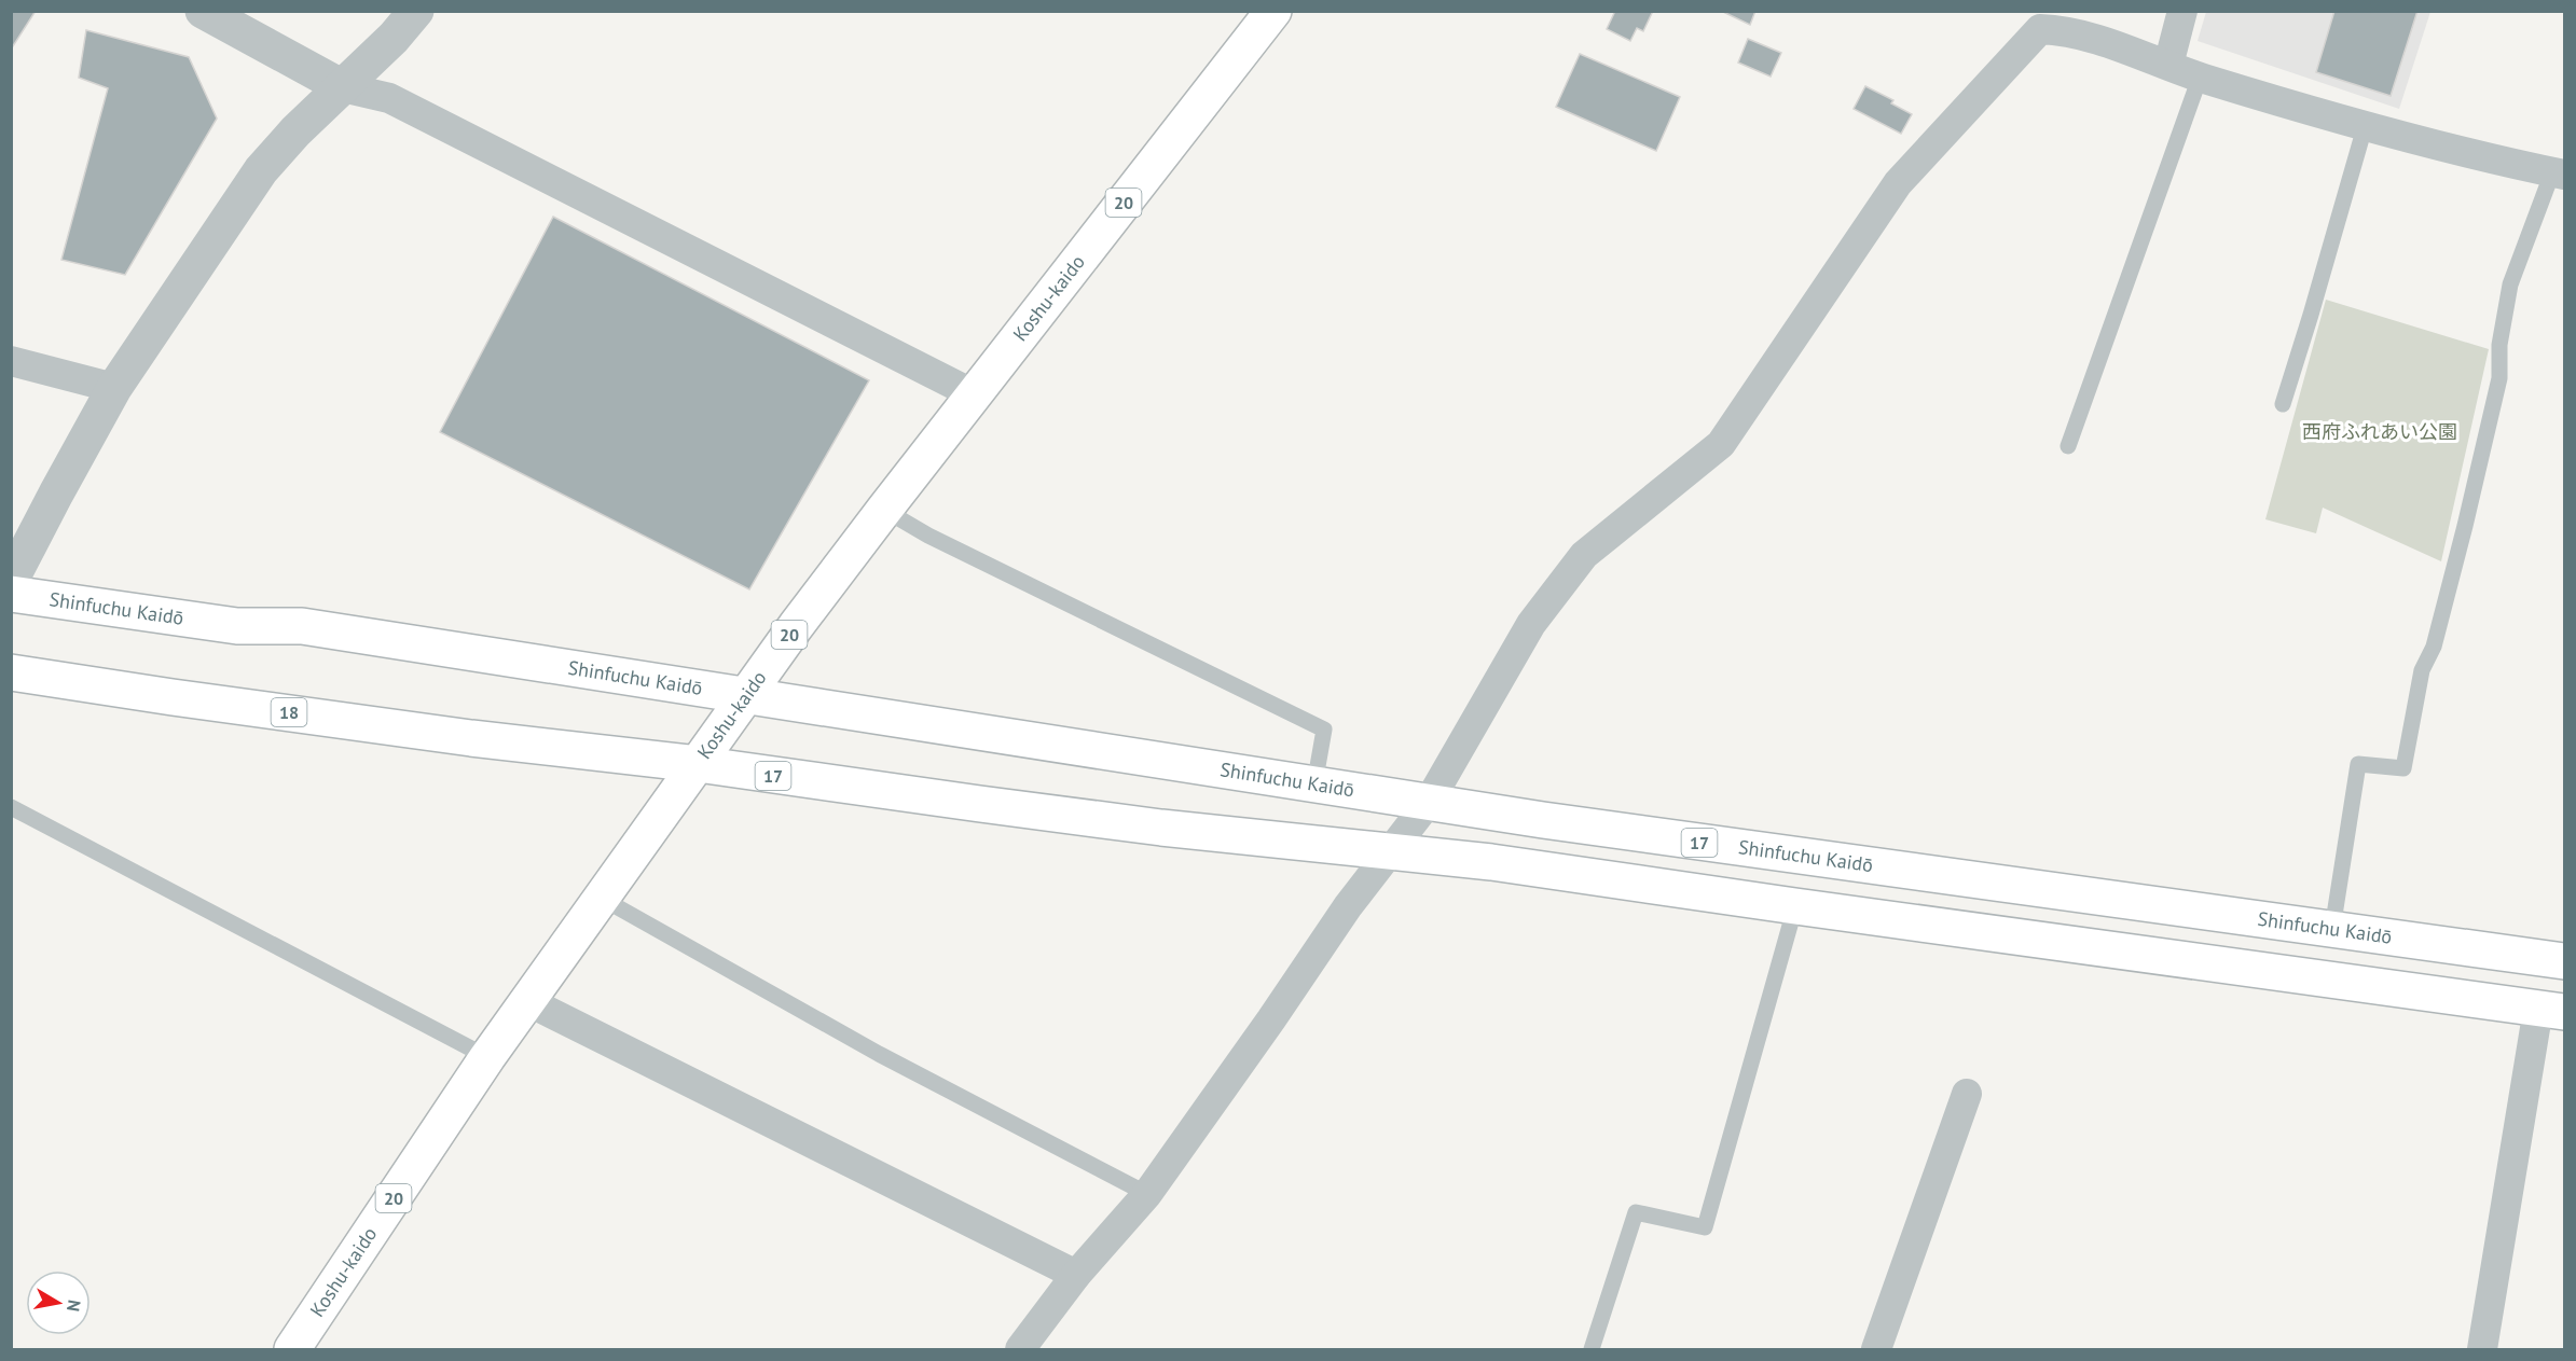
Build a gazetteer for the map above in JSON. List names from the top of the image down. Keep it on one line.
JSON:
{"streets":{"main road":["20","Koshu-kaido","Shinfuchu Kaidō","18","17"]},"crossings":[["Koshu-kaido","Shinfuchu Kaidō"],["Koshu-kaido","18"],["Koshu-kaido","17"],["18","17"]],"parks":["西府ふれあい公園"],"north":"right"}
